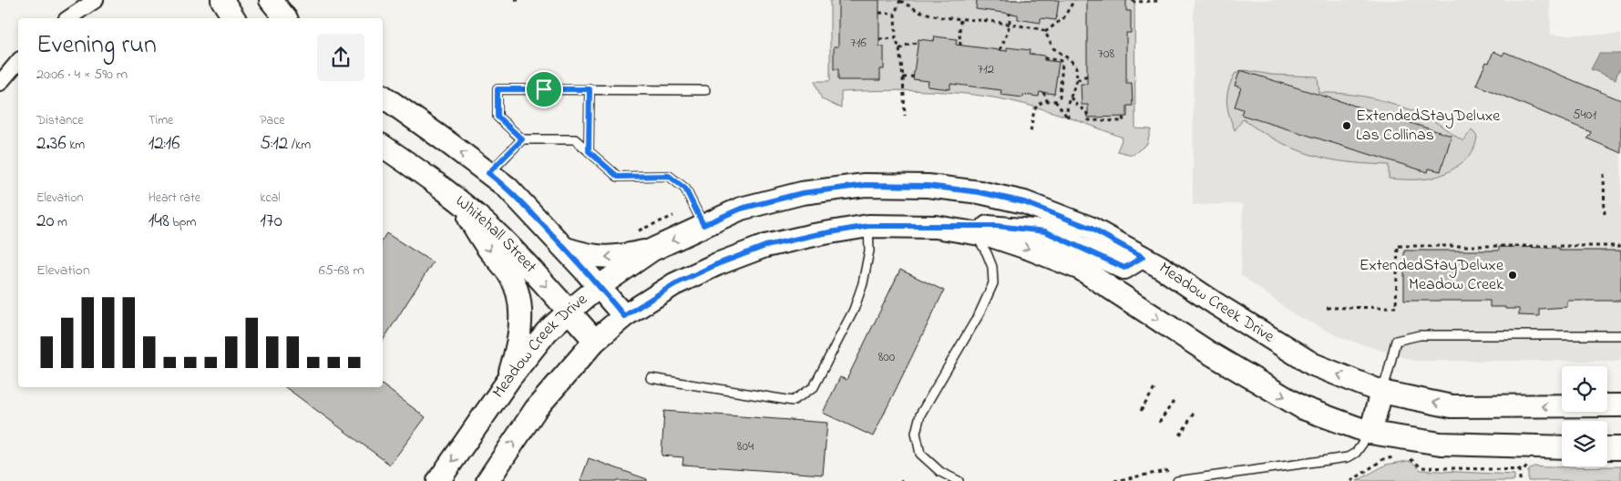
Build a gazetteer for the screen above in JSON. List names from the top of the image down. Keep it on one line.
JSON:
{"streets":{"street":["Whitehall Street","Meadow Creek Drive"]},"crossings":[["Whitehall Street","Meadow Creek Drive"]],"places":["ExtendedStayDeluxe Las Collinas","ExtendedStayDeluxe Meadow Creek"],"house_numbers":["716","708","712","5401","800","804"],"page":{"heading":["Evening run","20:06 · 4 × 590 m"],"stats":[["Distance","2.36 km"],["Time","12:16"],["Pace","5:12 /km"],["Elevation","20 m"],["Heart rate","148 bpm"],["kcal","170"]],"chart":["Elevation","65–68 m"]}}
